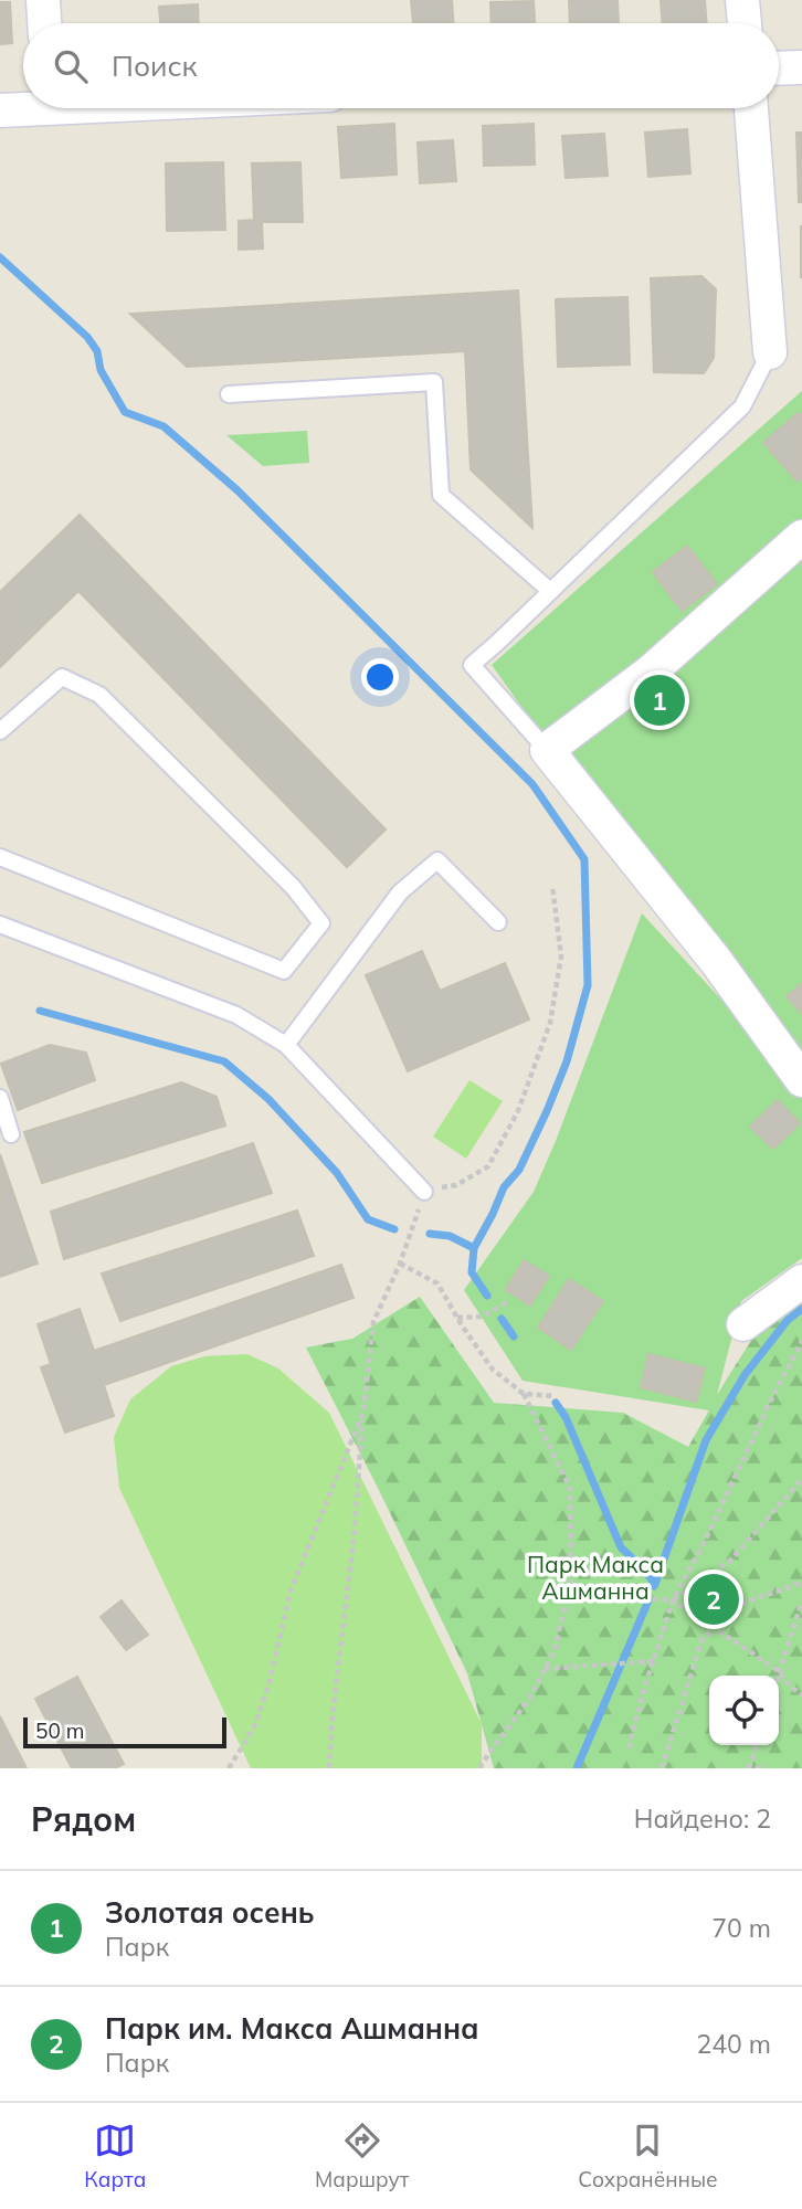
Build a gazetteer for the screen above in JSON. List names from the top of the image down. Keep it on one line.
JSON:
{"parks":["Парк Макса Ашманна"],"scale_bar":"50 m","page":{"search":"Поиск","pins":["1","2"],"scale":"50 m","heading":["Рядом","Найдено: 2"],"list":[{"mark":"1","name":"Золотая осень","note":"Парк","value":"70 m"},{"mark":"2","name":"Парк им. Макса Ашманна","note":"Парк","value":"240 m"}],"nav":["Карта","Маршрут","Сохранённые"]}}
